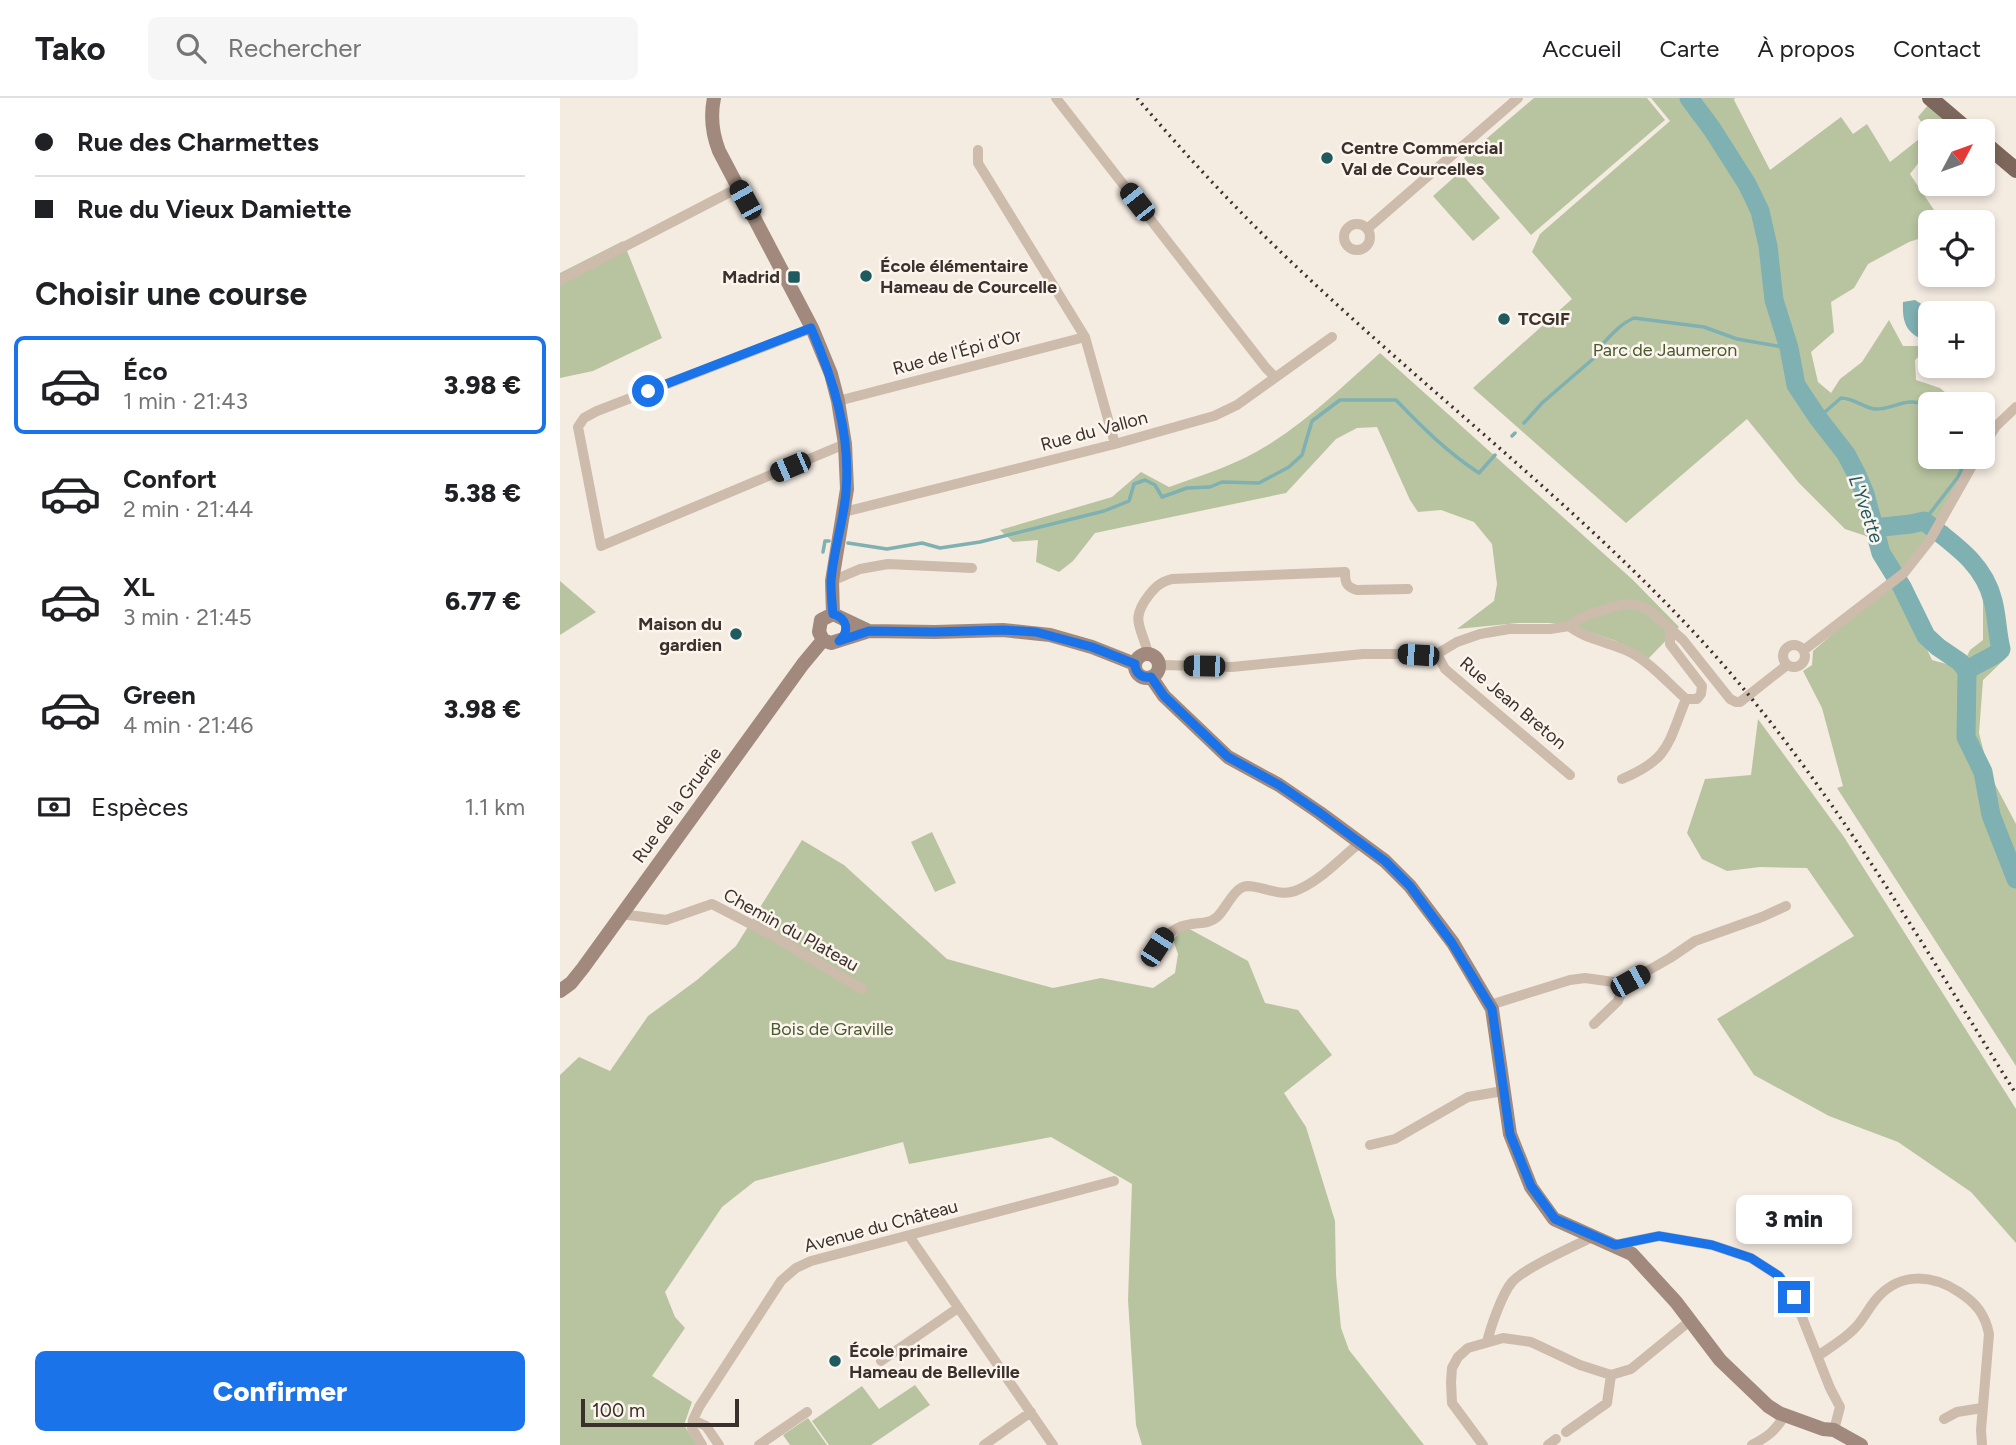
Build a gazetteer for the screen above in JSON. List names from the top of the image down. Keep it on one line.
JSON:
{"streets":{"street":["Rue de l'Épi d'Or","Rue du Vallon","Rue Jean Breton","Rue de la Gruerie","Chemin du Plateau","Avenue du Château"]},"crossings":[["Rue de la Gruerie","Chemin du Plateau"]],"water":["L'Yvette"],"parks":["Parc de Jaumeron","Bois de Graville"],"places":{"other":["Centre Commercial Val de Courcelles","École élémentaire Hameau de Courcelle","TCGIF","Maison du gardien","École primaire Hameau de Belleville"],"transit":["Madrid"]},"scale_bar":"100 m","north":"top right","page":{"header":"Tako","search":"Rechercher","nav":["Accueil","Carte","À propos","Contact"],"banner":["Rue des Charmettes","Rue du Vieux Damiette"],"map_buttons":["+","−"],"heading":"Choisir une course","list":[{"name":"Éco","note":"1 min · 21:43","value":"3.98 €"},{"name":"Confort","note":"2 min · 21:44","value":"5.38 €"},{"name":"XL","note":"3 min · 21:45","value":"6.77 €"},{"name":"Green","note":"4 min · 21:46","value":"3.98 €"}],"pay":["Espèces","1.1 km"],"bubble":"3 min","buttons":"Confirmer","scale":"100 m"}}
